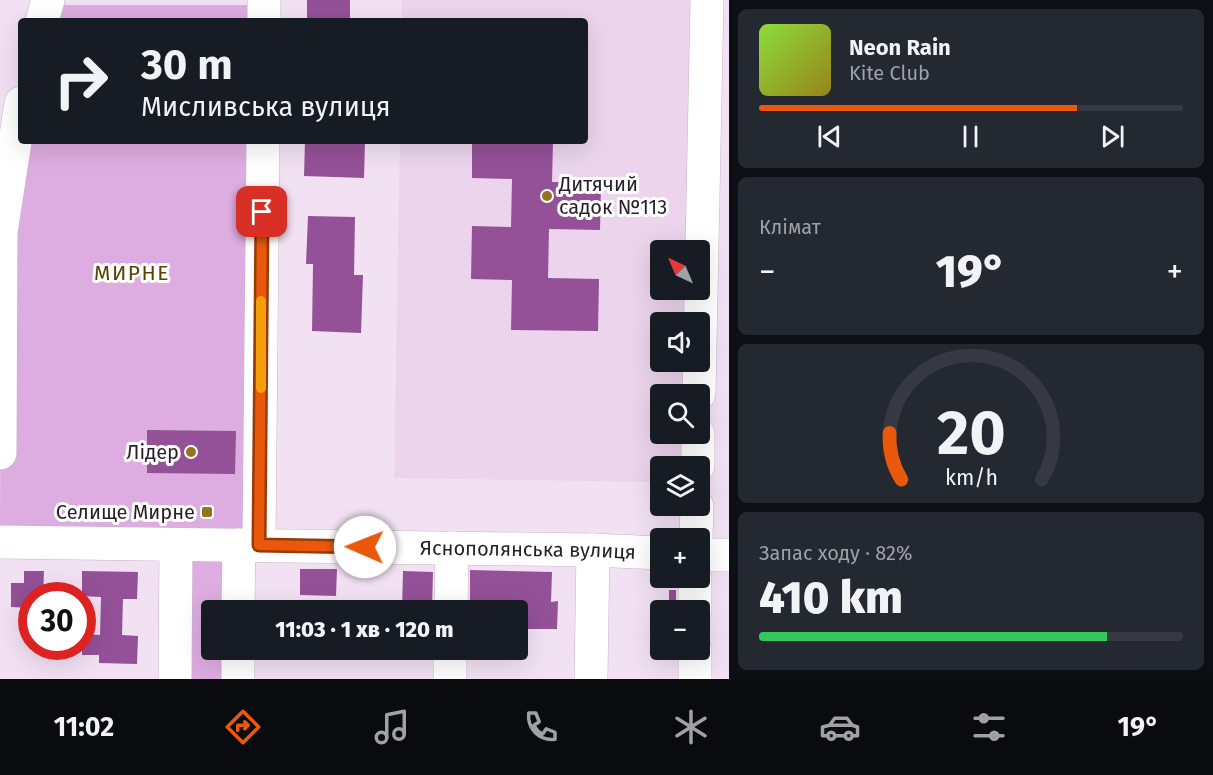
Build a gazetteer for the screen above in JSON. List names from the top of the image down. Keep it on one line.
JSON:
{"streets":{"street":["Яснополянська вулиця"]},"districts":["МИРНЕ"],"places":{"other":["Дитячий садок №113","Лідер"],"transit":["Селище Мирне"]},"north":"top left","page":{"turn":["30 m","Мисливська вулиця"],"song":["Neon Rain","Kite Club"],"tile":["Клімат",["Запас ходу · 82%","410 km"]],"map_buttons":["+","−"],"heat":["−","19°","+"],"limit":"30","trip":"11:03 · 1 хв · 120 m","tabs":["11:02","19°"],"gauge":["20","km/h"]}}
